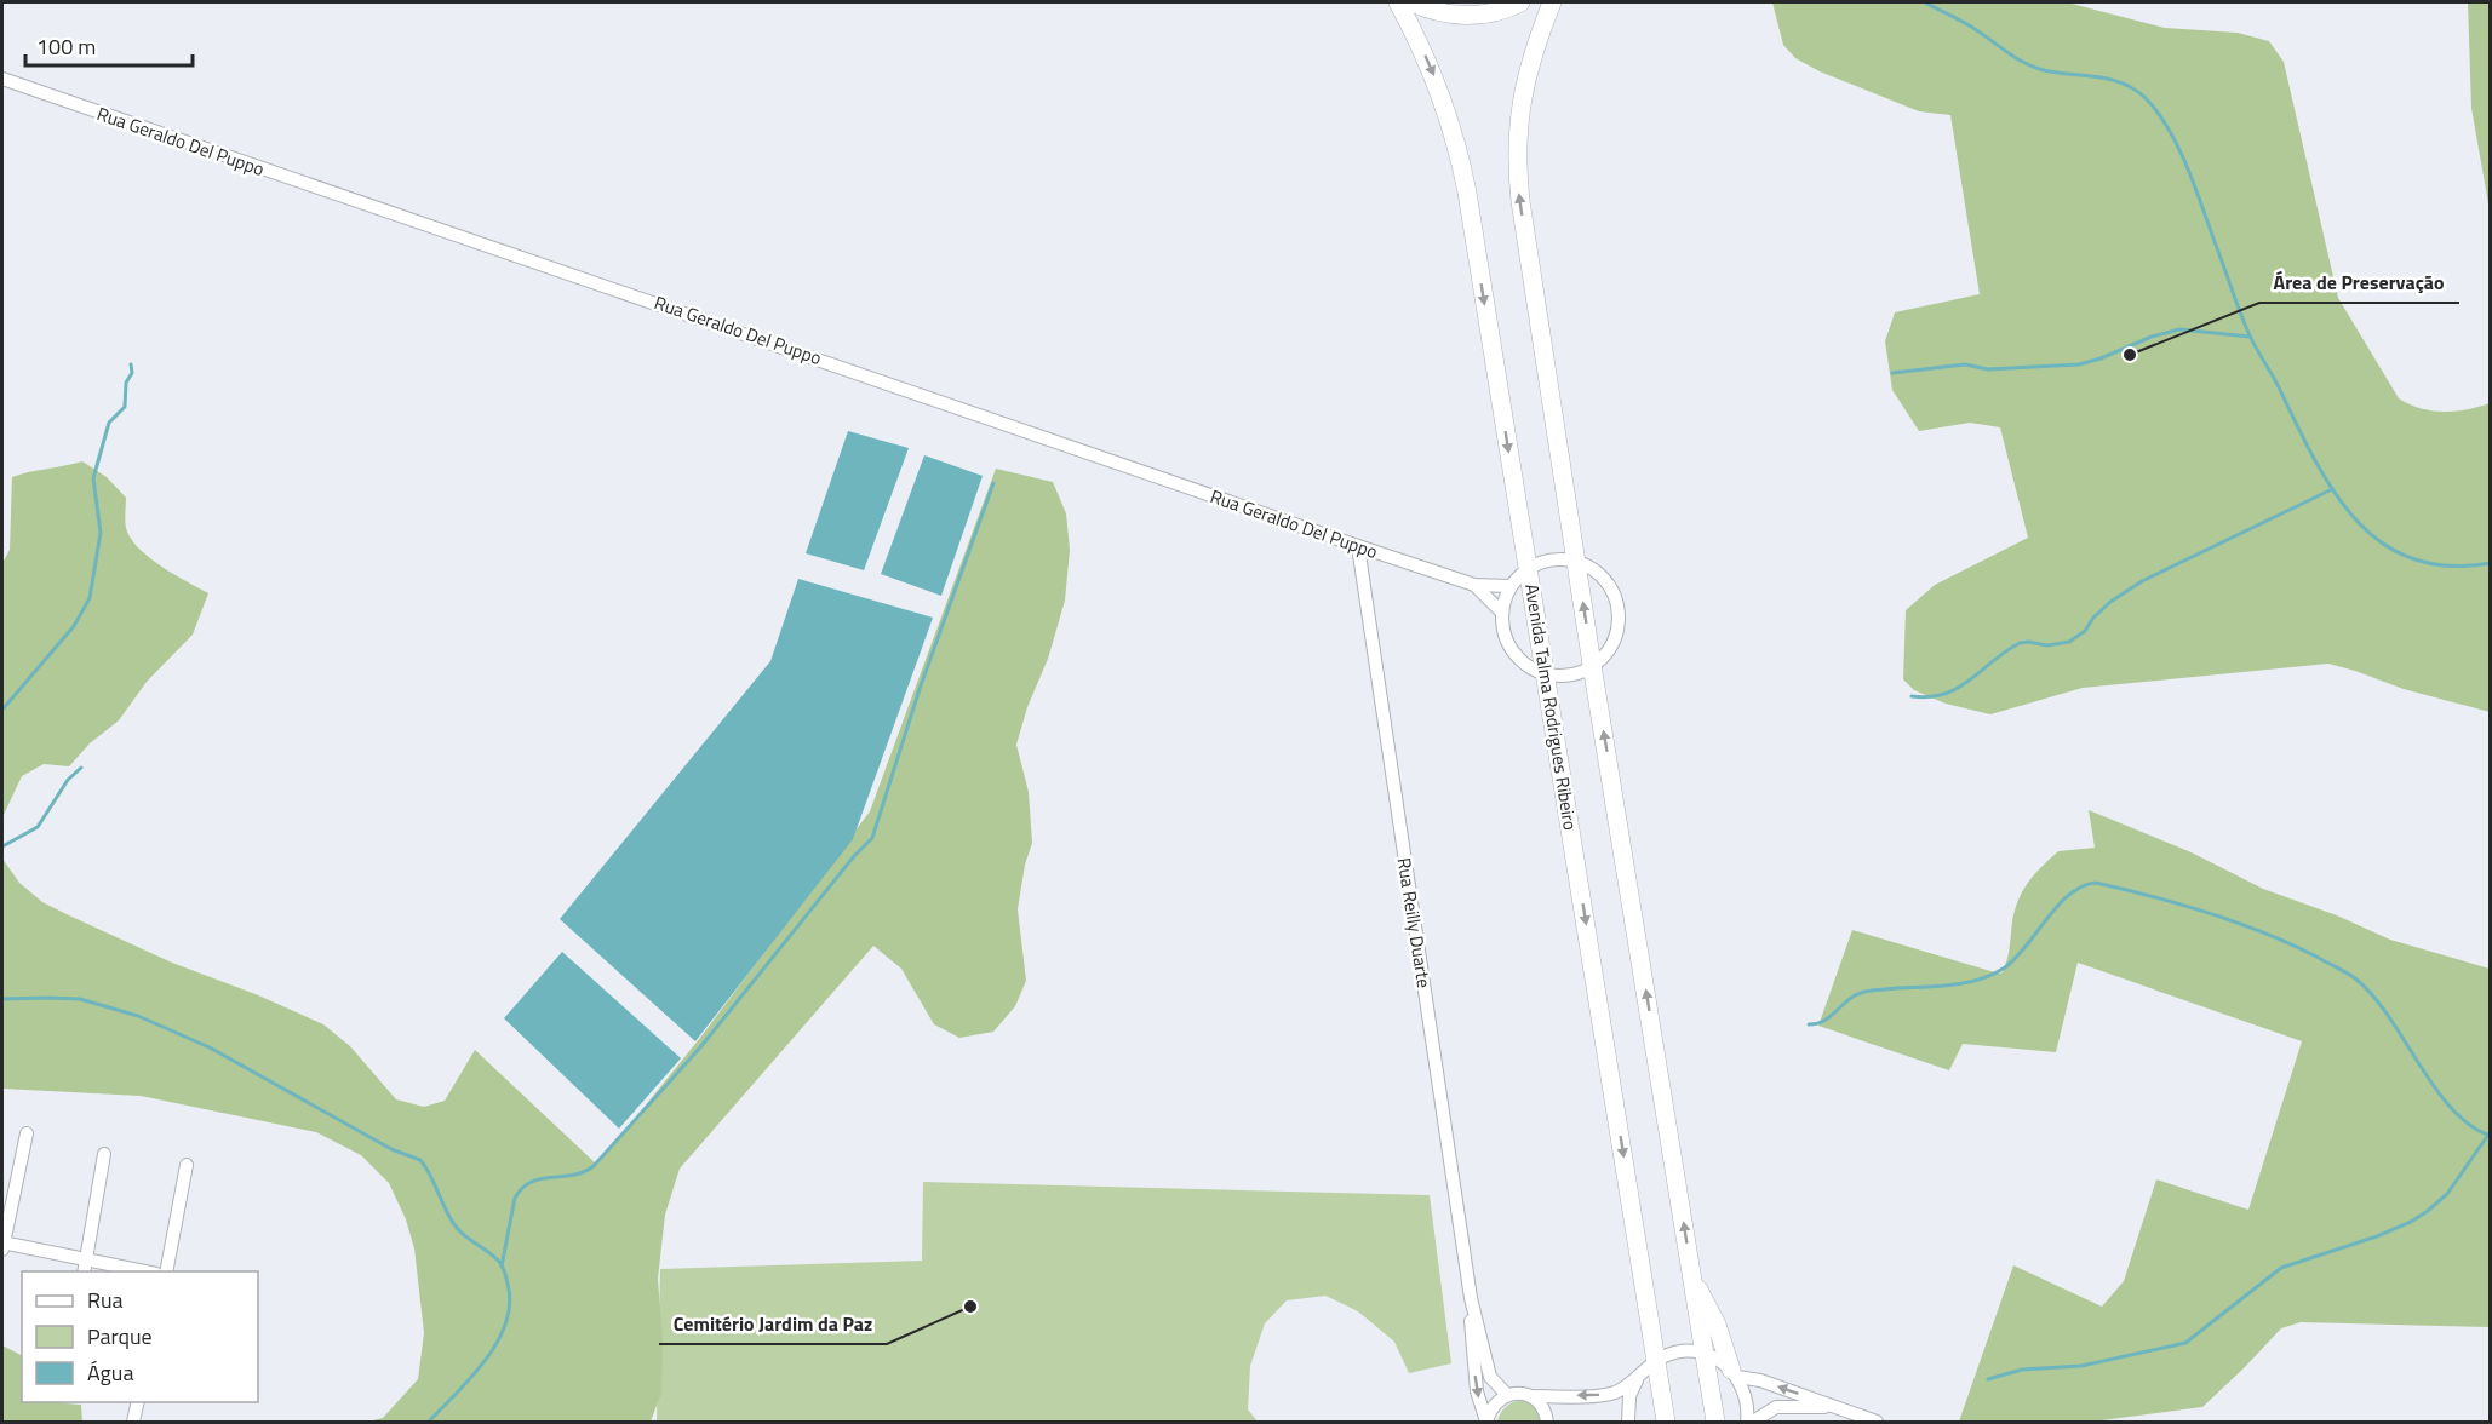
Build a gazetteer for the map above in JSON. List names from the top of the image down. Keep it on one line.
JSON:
{"streets":{"main road":["Avenida Talma Rodrigues Ribeiro"],"street":["Rua Geraldo Del Puppo","Rua Reilly Duarte"]},"crossings":[["Rua Geraldo Del Puppo","Rua Reilly Duarte"]],"places":["Área de Preservação","Cemitério Jardim da Paz"],"legend":["Rua","Parque","Água"],"scale_bar":"100 m"}
